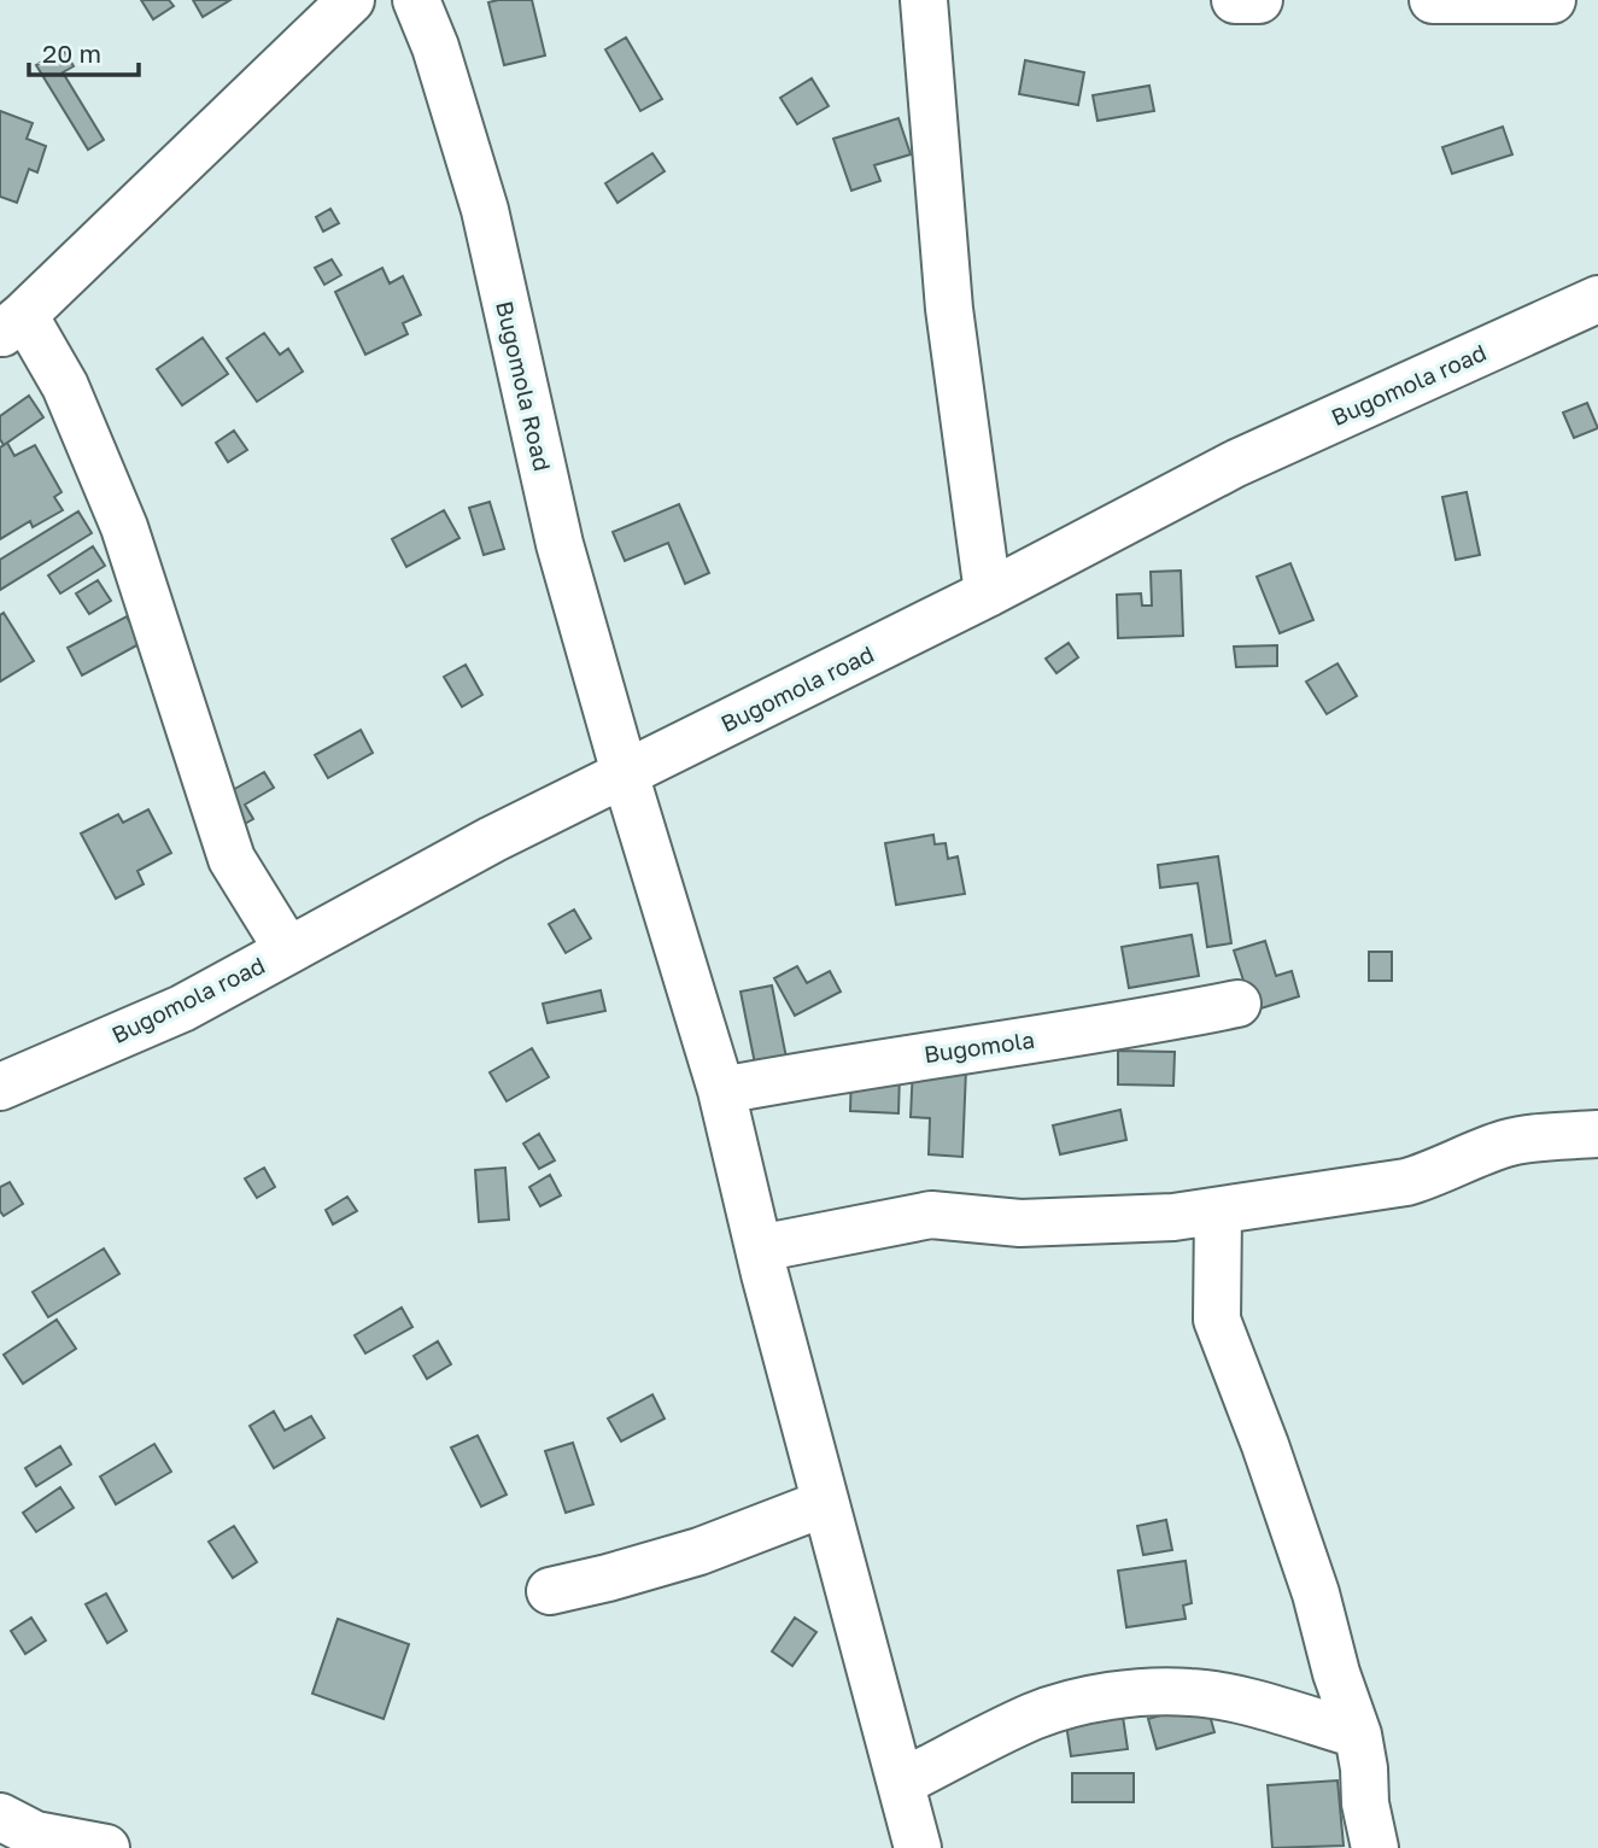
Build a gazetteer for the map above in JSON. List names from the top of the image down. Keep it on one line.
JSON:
{"streets":{"street":["Bugomola road","Bugomola Road","Bugomola"]},"crossings":[["Bugomola road","Bugomola Road"],["Bugomola Road","Bugomola"]],"scale_bar":"20 m"}
